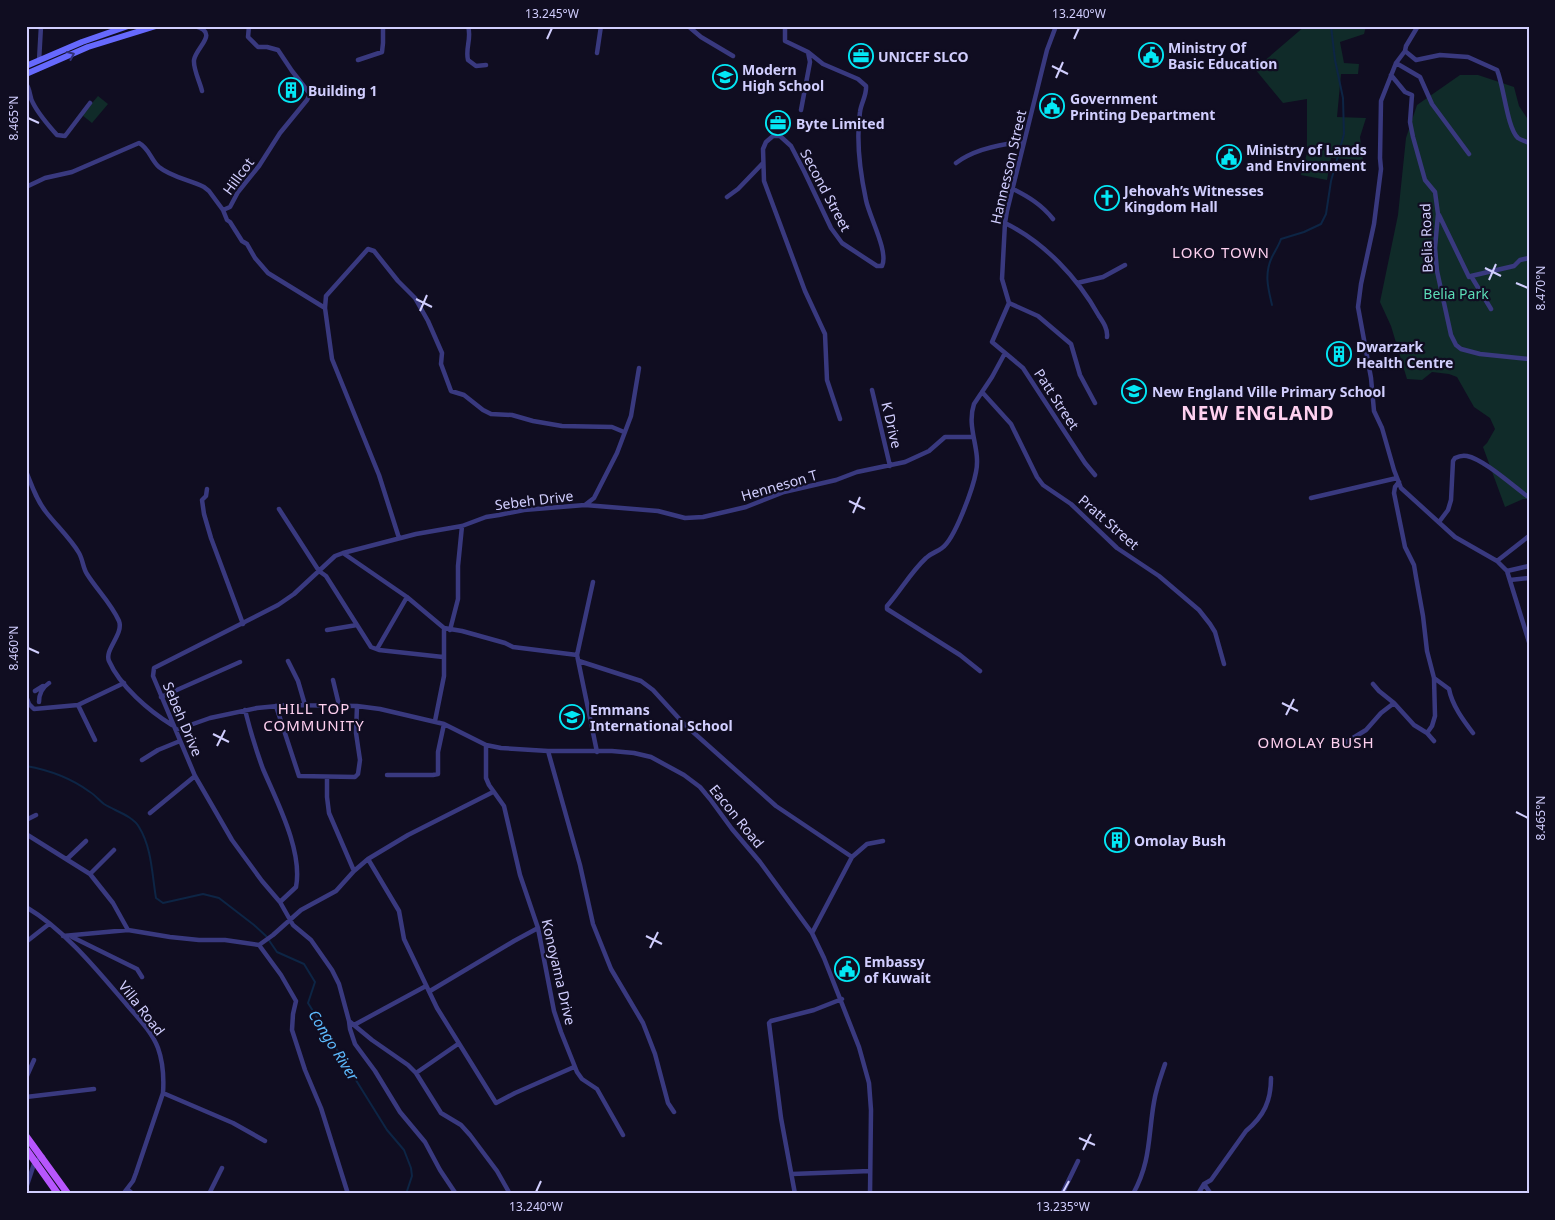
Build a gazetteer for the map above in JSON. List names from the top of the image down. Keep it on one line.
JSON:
{"streets":{"street":["Hannesson Street","Hillcot","Second Street","Belia Road","Patt Street","K Drive","Henneson T","Sebeh Drive","Pratt Street","Eacon Road","Konoyama Drive","Villa Road"]},"crossings":[["Hannesson Street","Patt Street"],["K Drive","Henneson T"],["Henneson T","Sebeh Drive"],["Sebeh Drive","Eacon Road"],["Eacon Road","Konoyama Drive"]],"districts":["LOKO TOWN","NEW ENGLAND","HILL TOP COMMUNITY","OMOLAY BUSH"],"water":["Congo River"],"parks":["Belia Park"],"places":{"public building":["Ministry Of Basic Education","Government Printing Department","Ministry of Lands and Environment","Embassy of Kuwait"],"office":["UNICEF SLCO","Byte Limited"],"school or university":["Modern High School","New England Ville Primary School","Emmans International School"],"building":["Building 1","Dwarzark Health Centre","Omolay Bush"],"church":["Jehovah’s Witnesses Kingdom Hall"]},"coordinates":["13.245°W","13.240°W","8.465°N","8.470°N","8.460°N","13.235°W"]}
